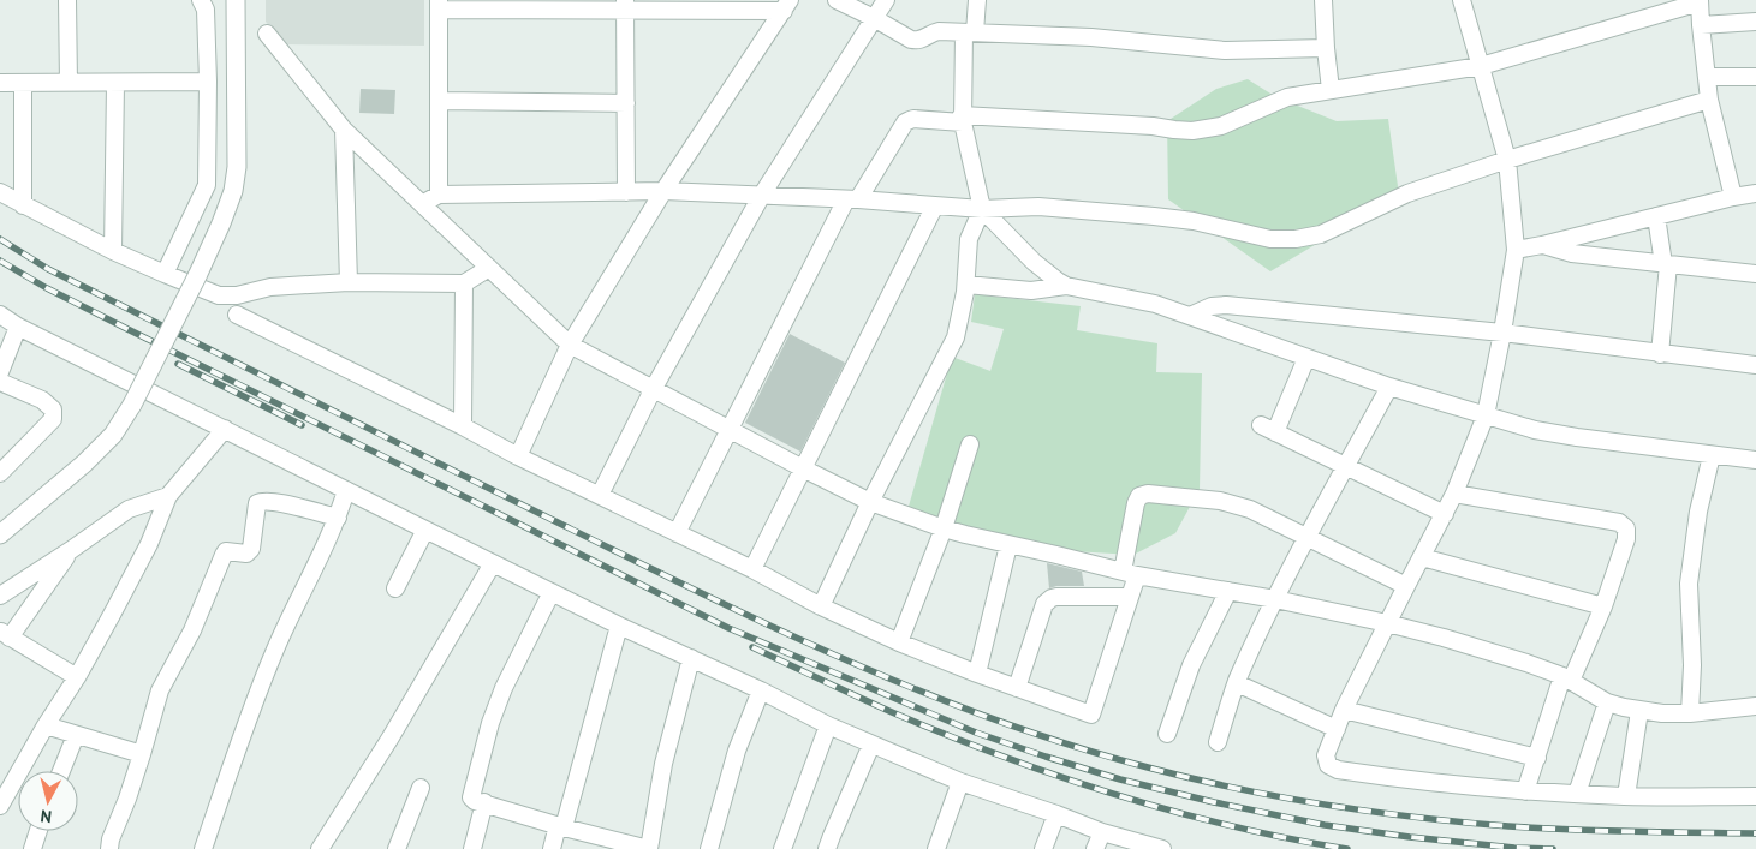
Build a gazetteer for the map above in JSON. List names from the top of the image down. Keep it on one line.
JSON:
{"north":"bottom"}
